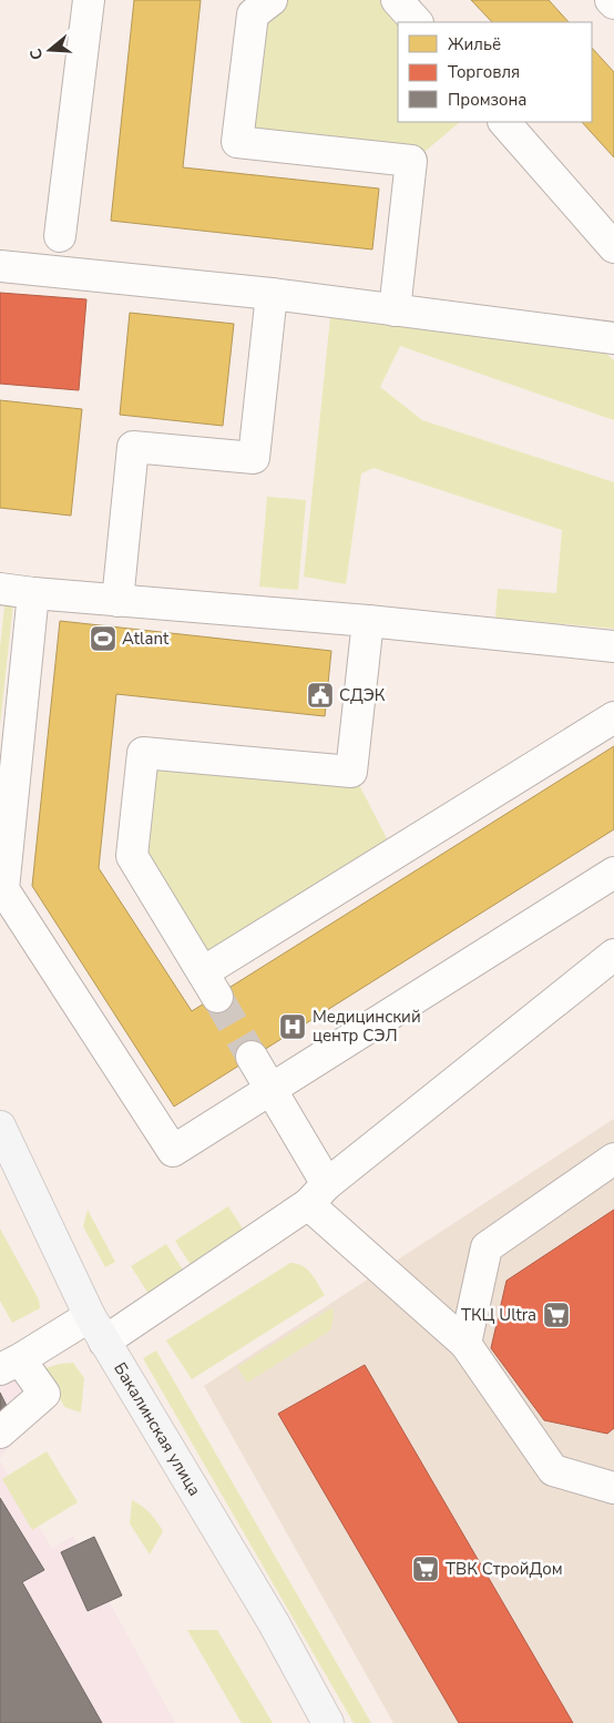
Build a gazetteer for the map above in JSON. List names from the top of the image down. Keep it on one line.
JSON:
{"streets":{"main road":["Бакалинская улица"]},"places":{"sports":["Atlant"],"public building":["СДЭК"],"hospital":["Медицинский центр СЭЛ"],"supermarket":["ТКЦ Ultra","ТВК СтройДом"]},"legend":["Жильё","Торговля","Промзона"],"north":"left"}
